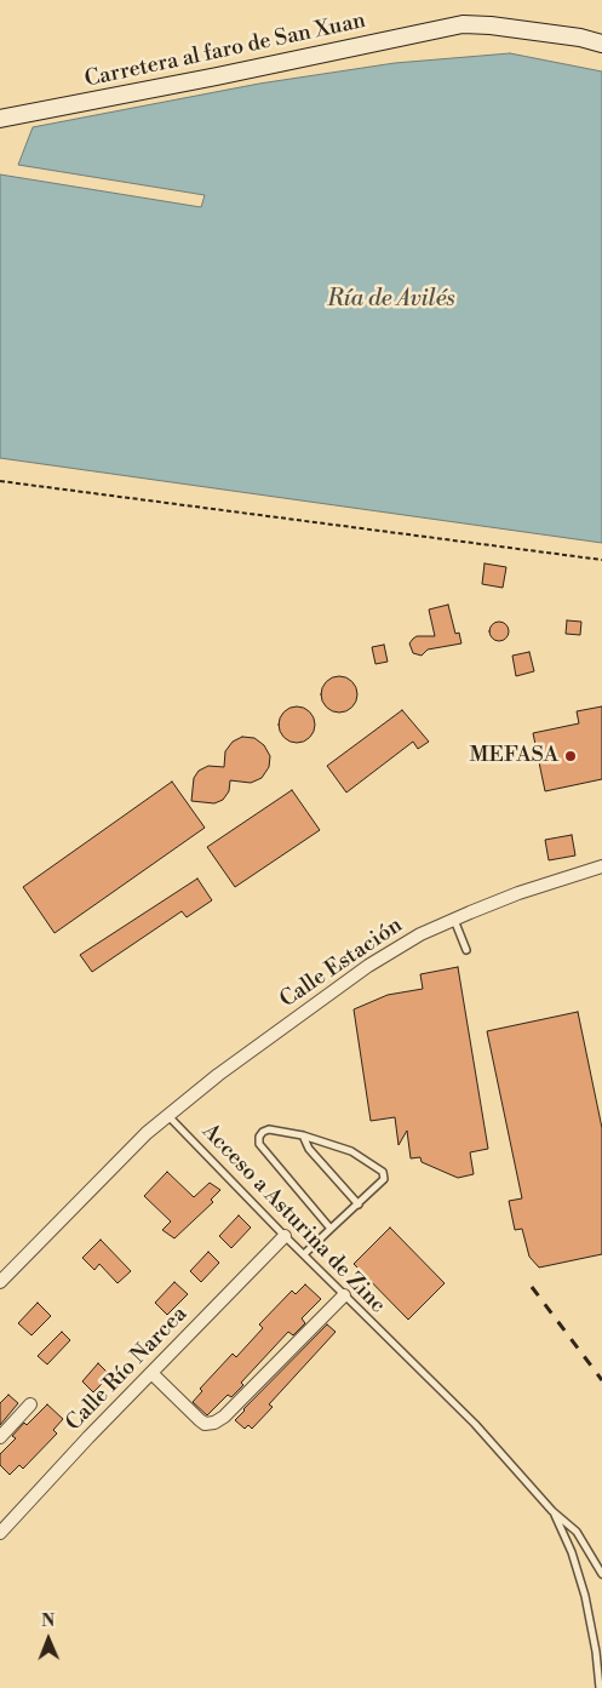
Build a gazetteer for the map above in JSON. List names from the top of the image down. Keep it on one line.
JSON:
{"streets":{"street":["Carretera al faro de San Xuan","Calle Estación","Calle Río Narcea"],"lane":["Acceso a Asturina de Zinc"]},"crossings":[["Calle Estación","Acceso a Asturina de Zinc"],["Acceso a Asturina de Zinc","Calle Río Narcea"]],"water":["Ría de Avilés"],"places":["MEFASA"],"north":"top"}
